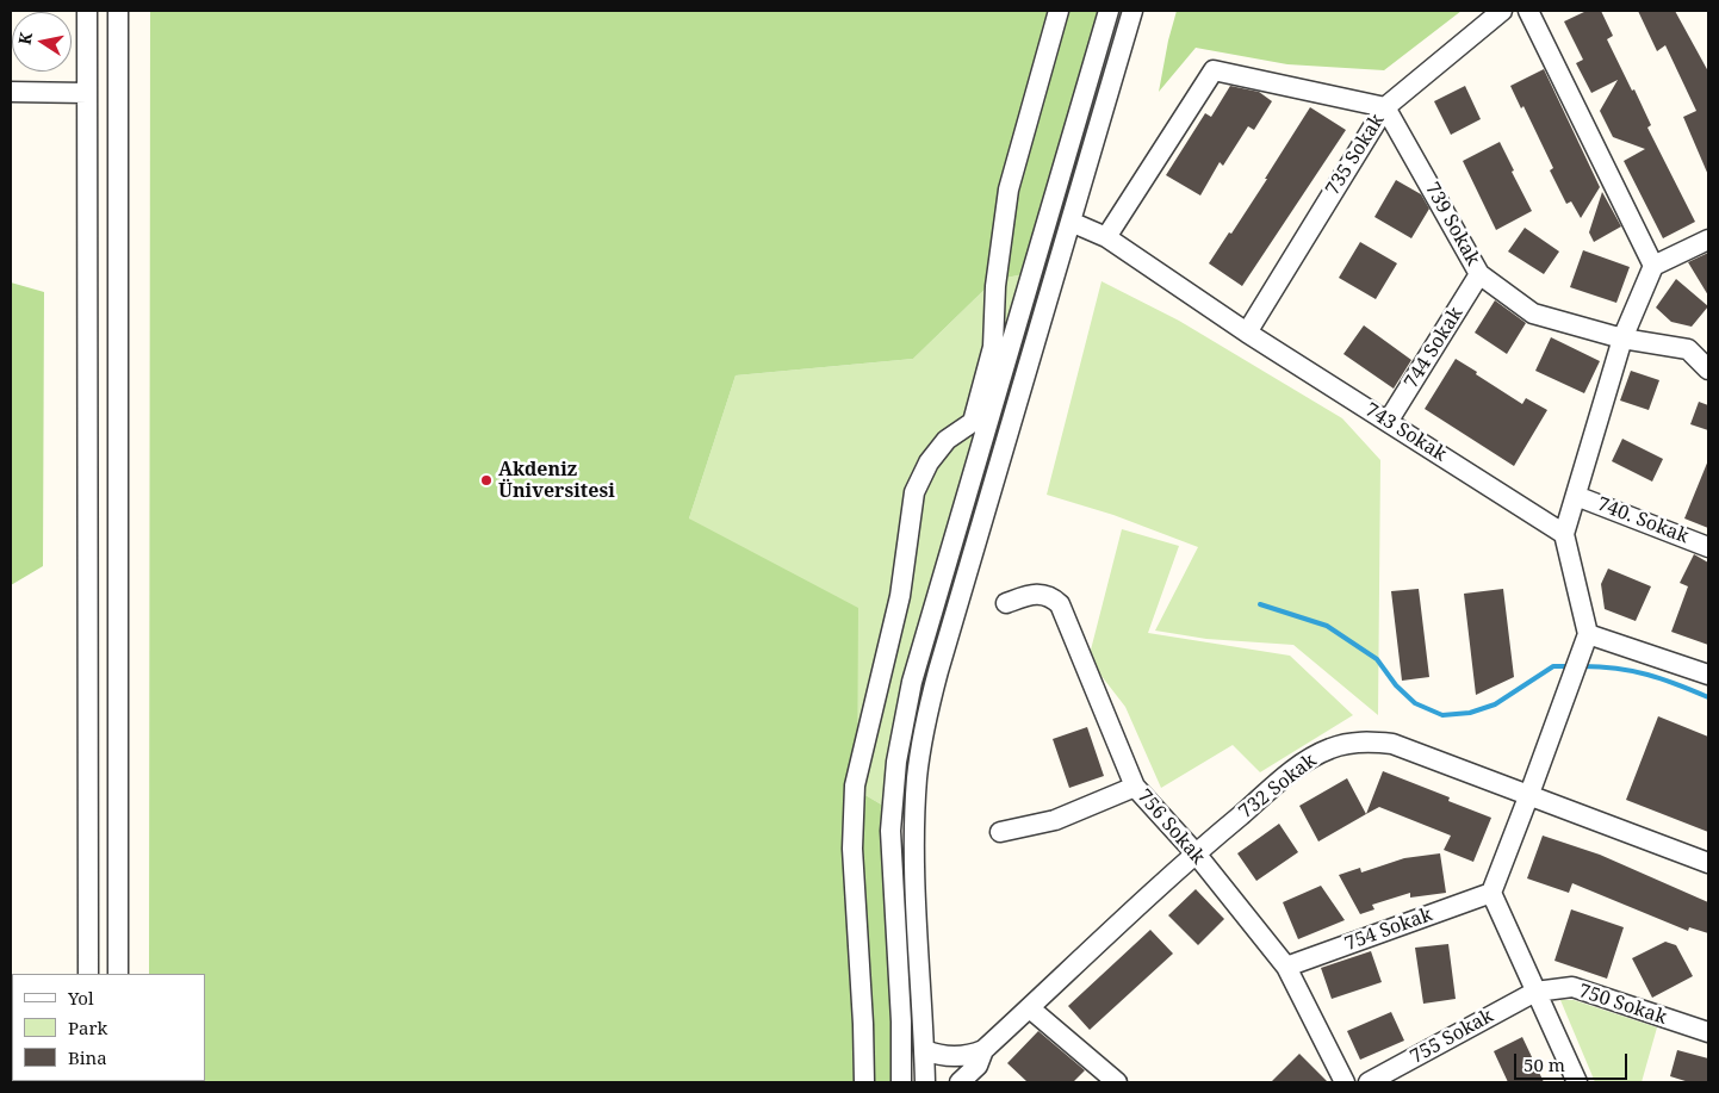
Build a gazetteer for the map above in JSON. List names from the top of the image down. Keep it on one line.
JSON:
{"streets":{"street":["735 Sokak","739 Sokak","744 Sokak","743 Sokak","740. Sokak","732 Sokak","756 Sokak","754 Sokak","750 Sokak","755 Sokak"]},"crossings":[["735 Sokak","739 Sokak"],["735 Sokak","743 Sokak"],["739 Sokak","744 Sokak"],["744 Sokak","743 Sokak"],["732 Sokak","756 Sokak"],["756 Sokak","754 Sokak"],["750 Sokak","755 Sokak"]],"places":["Akdeniz Üniversitesi"],"legend":["Yol","Park","Bina"],"scale_bar":"50 m","north":"left"}
